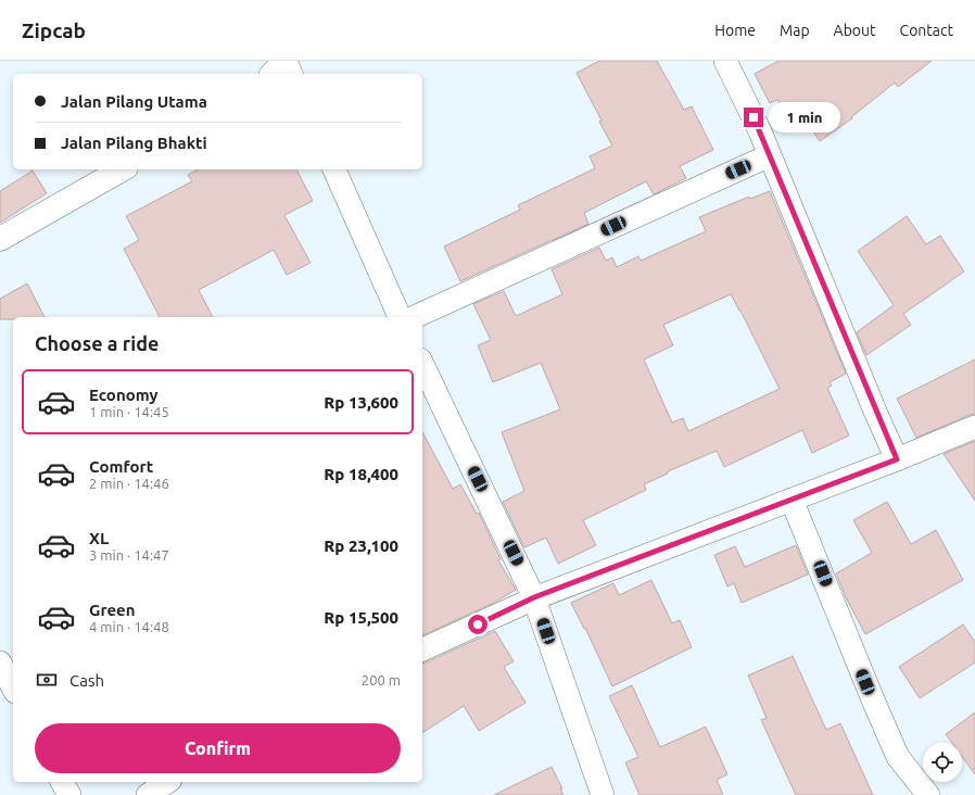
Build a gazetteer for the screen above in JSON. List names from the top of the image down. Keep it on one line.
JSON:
{"page":{"header":"Zipcab","nav":["Home","Map","About","Contact"],"banner":["Jalan Pilang Utama","Jalan Pilang Bhakti"],"bubble":"1 min","heading":"Choose a ride","list":[{"name":"Economy","note":"1 min · 14:45","value":"Rp 13,600"},{"name":"Comfort","note":"2 min · 14:46","value":"Rp 18,400"},{"name":"XL","note":"3 min · 14:47","value":"Rp 23,100"},{"name":"Green","note":"4 min · 14:48","value":"Rp 15,500"}],"pay":["Cash","200 m"],"buttons":"Confirm"}}
